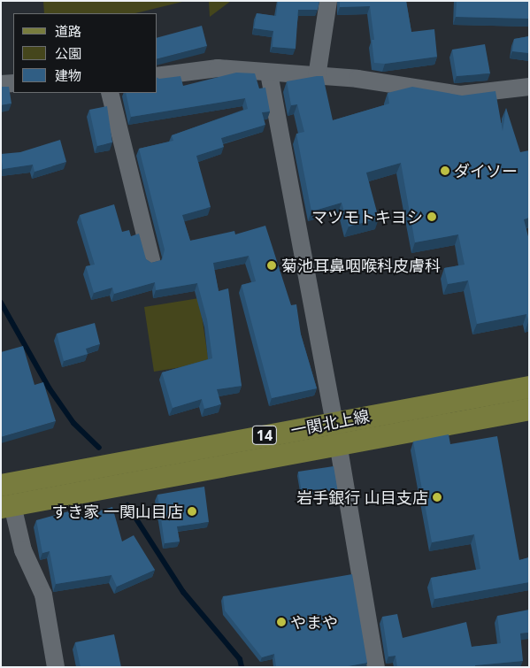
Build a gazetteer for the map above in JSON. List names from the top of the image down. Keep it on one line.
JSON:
{"streets":{"main road":["一関北上線","14"]},"places":["ダイソー","マツモトキヨシ","菊池耳鼻咽喉科皮膚科","岩手銀行 山目支店","すき家 一関山目店","やまや"],"legend":["道路","公園","建物"]}
